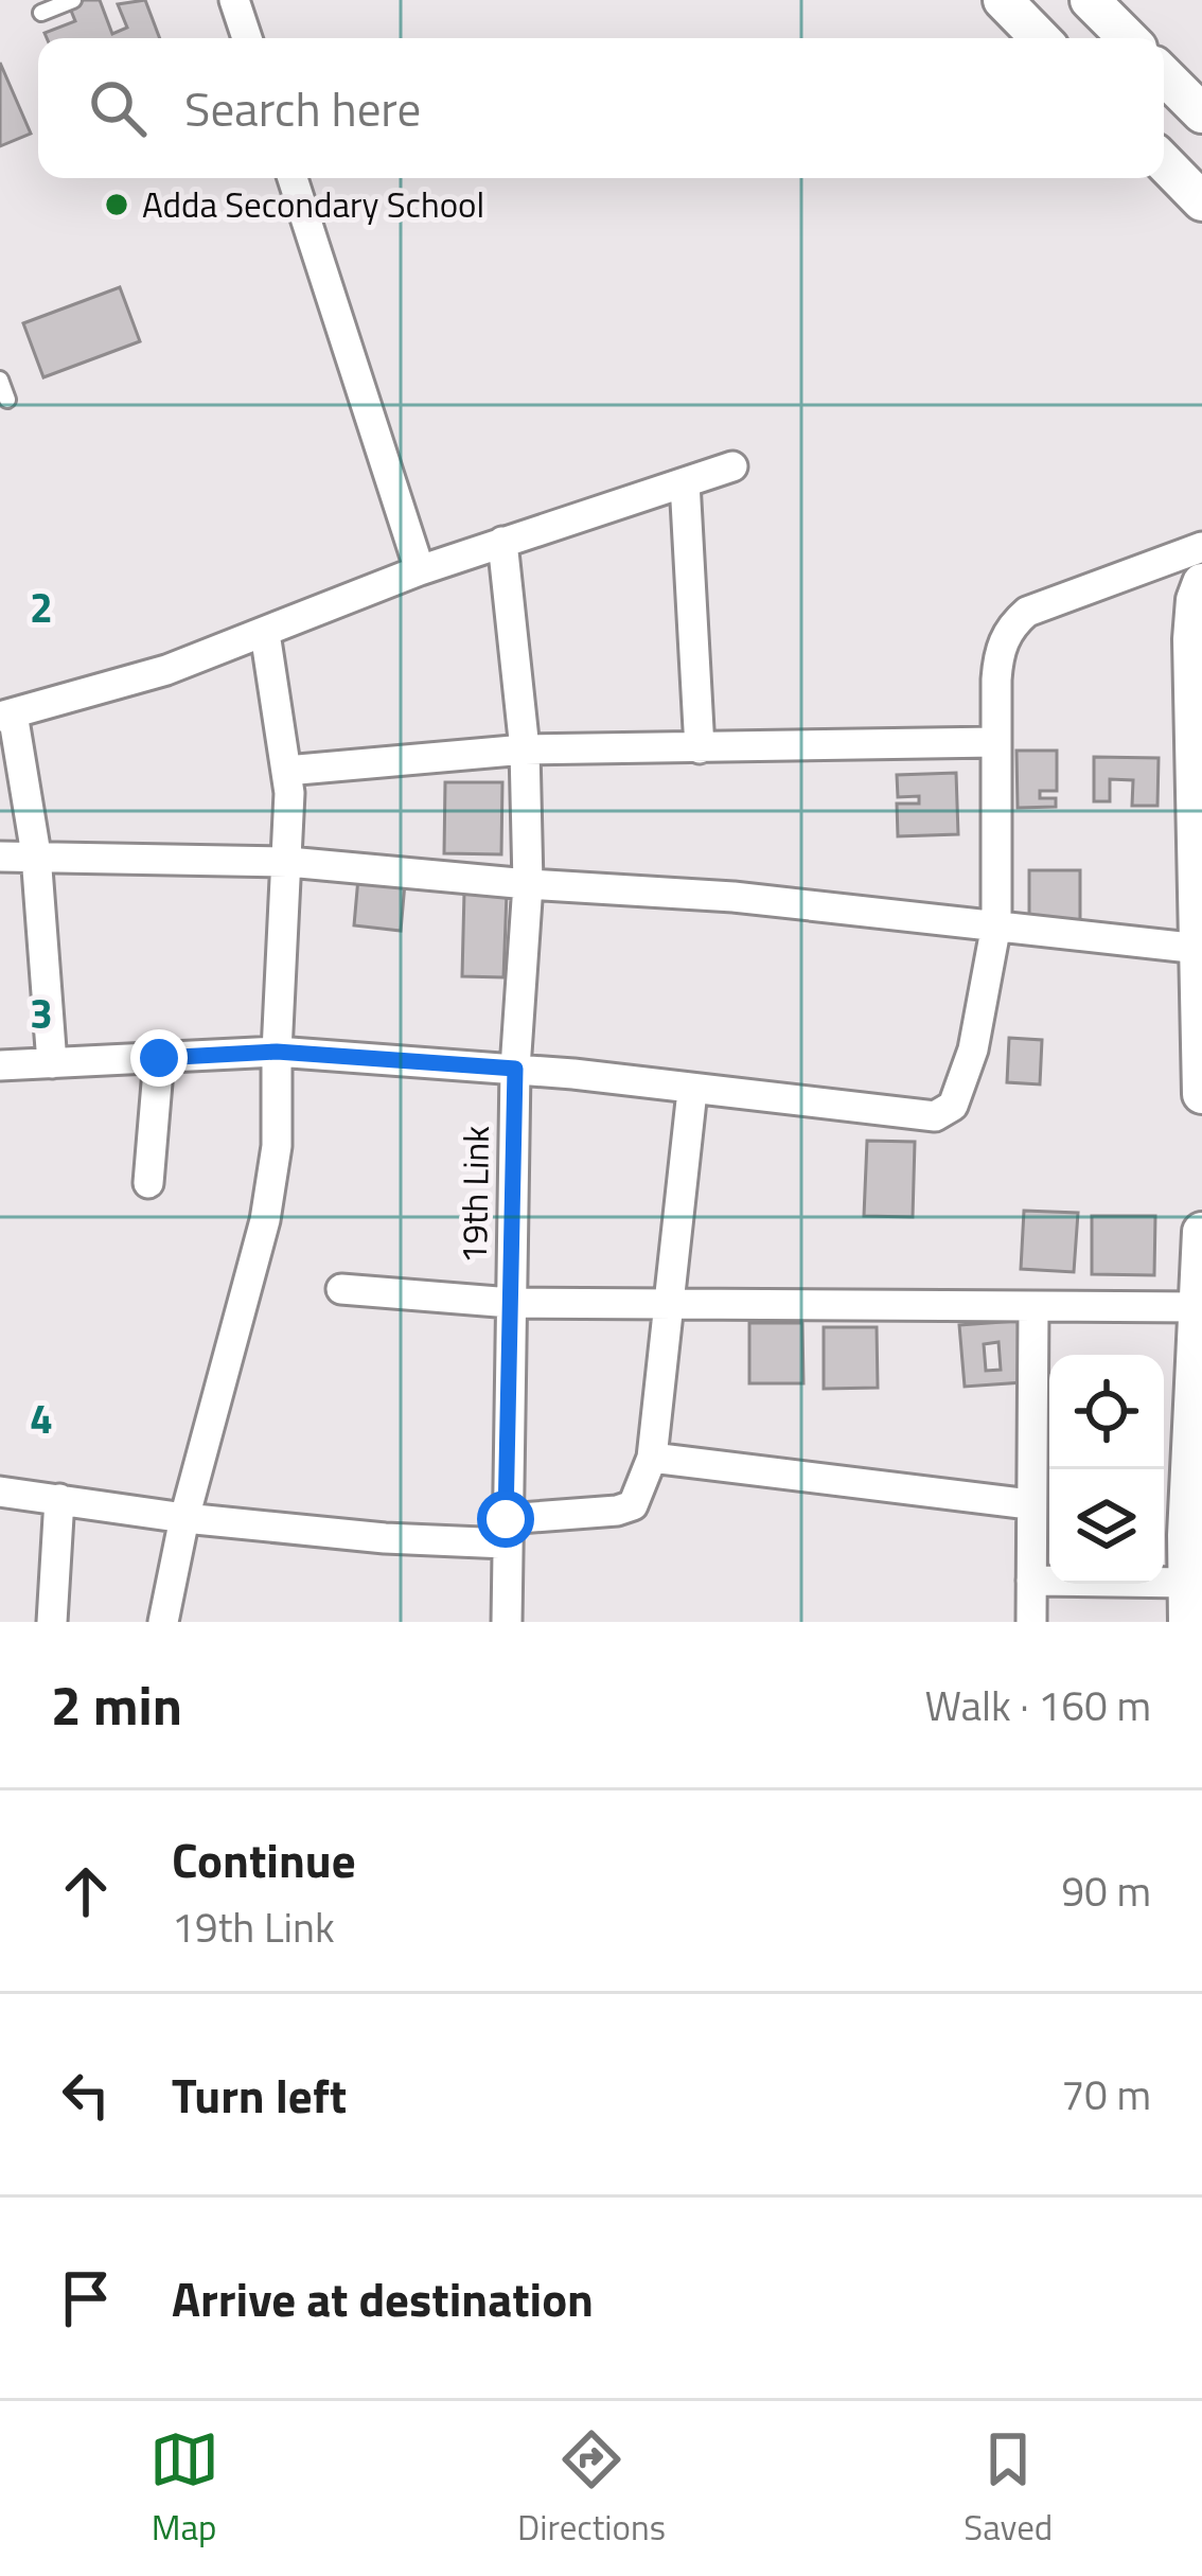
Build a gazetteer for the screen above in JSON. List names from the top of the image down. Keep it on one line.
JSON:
{"streets":{"street":["19th Link"]},"places":["Adda Secondary School"],"page":{"search":"Search here","heading":["2 min","Walk · 160 m"],"list":[["Continue","19th Link","90 m"],["Turn left","70 m"],"Arrive at destination"],"nav":["Map","Directions","Saved"]},"grid":{"rows":["2","3","4"]}}
